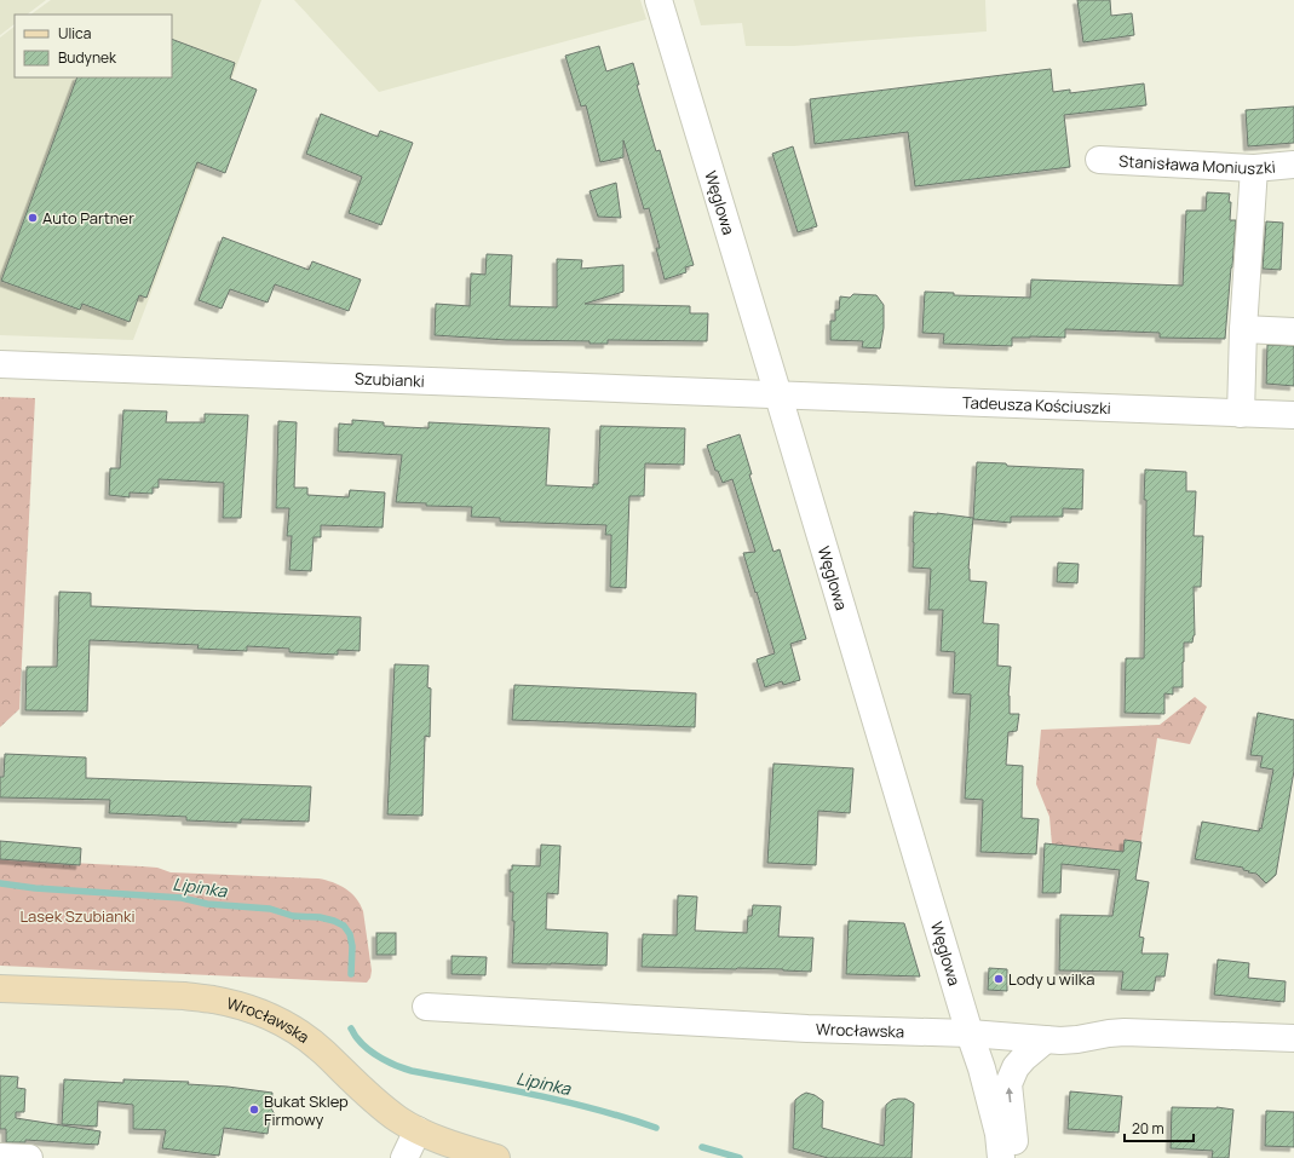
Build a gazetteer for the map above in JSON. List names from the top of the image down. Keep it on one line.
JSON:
{"streets":{"street":["Stanisława Moniuszki","Węglowa","Szubianki","Tadeusza Kościuszki","Wrocławska"]},"crossings":[["Węglowa","Szubianki"],["Węglowa","Tadeusza Kościuszki"],["Węglowa","Wrocławska"],["Szubianki","Tadeusza Kościuszki"]],"water":["Lipinka"],"parks":["Lasek Szubianki"],"places":["Auto Partner","Lody u wilka","Bukat Sklep Firmowy"],"legend":["Ulica","Budynek"],"scale_bar":"20 m"}
